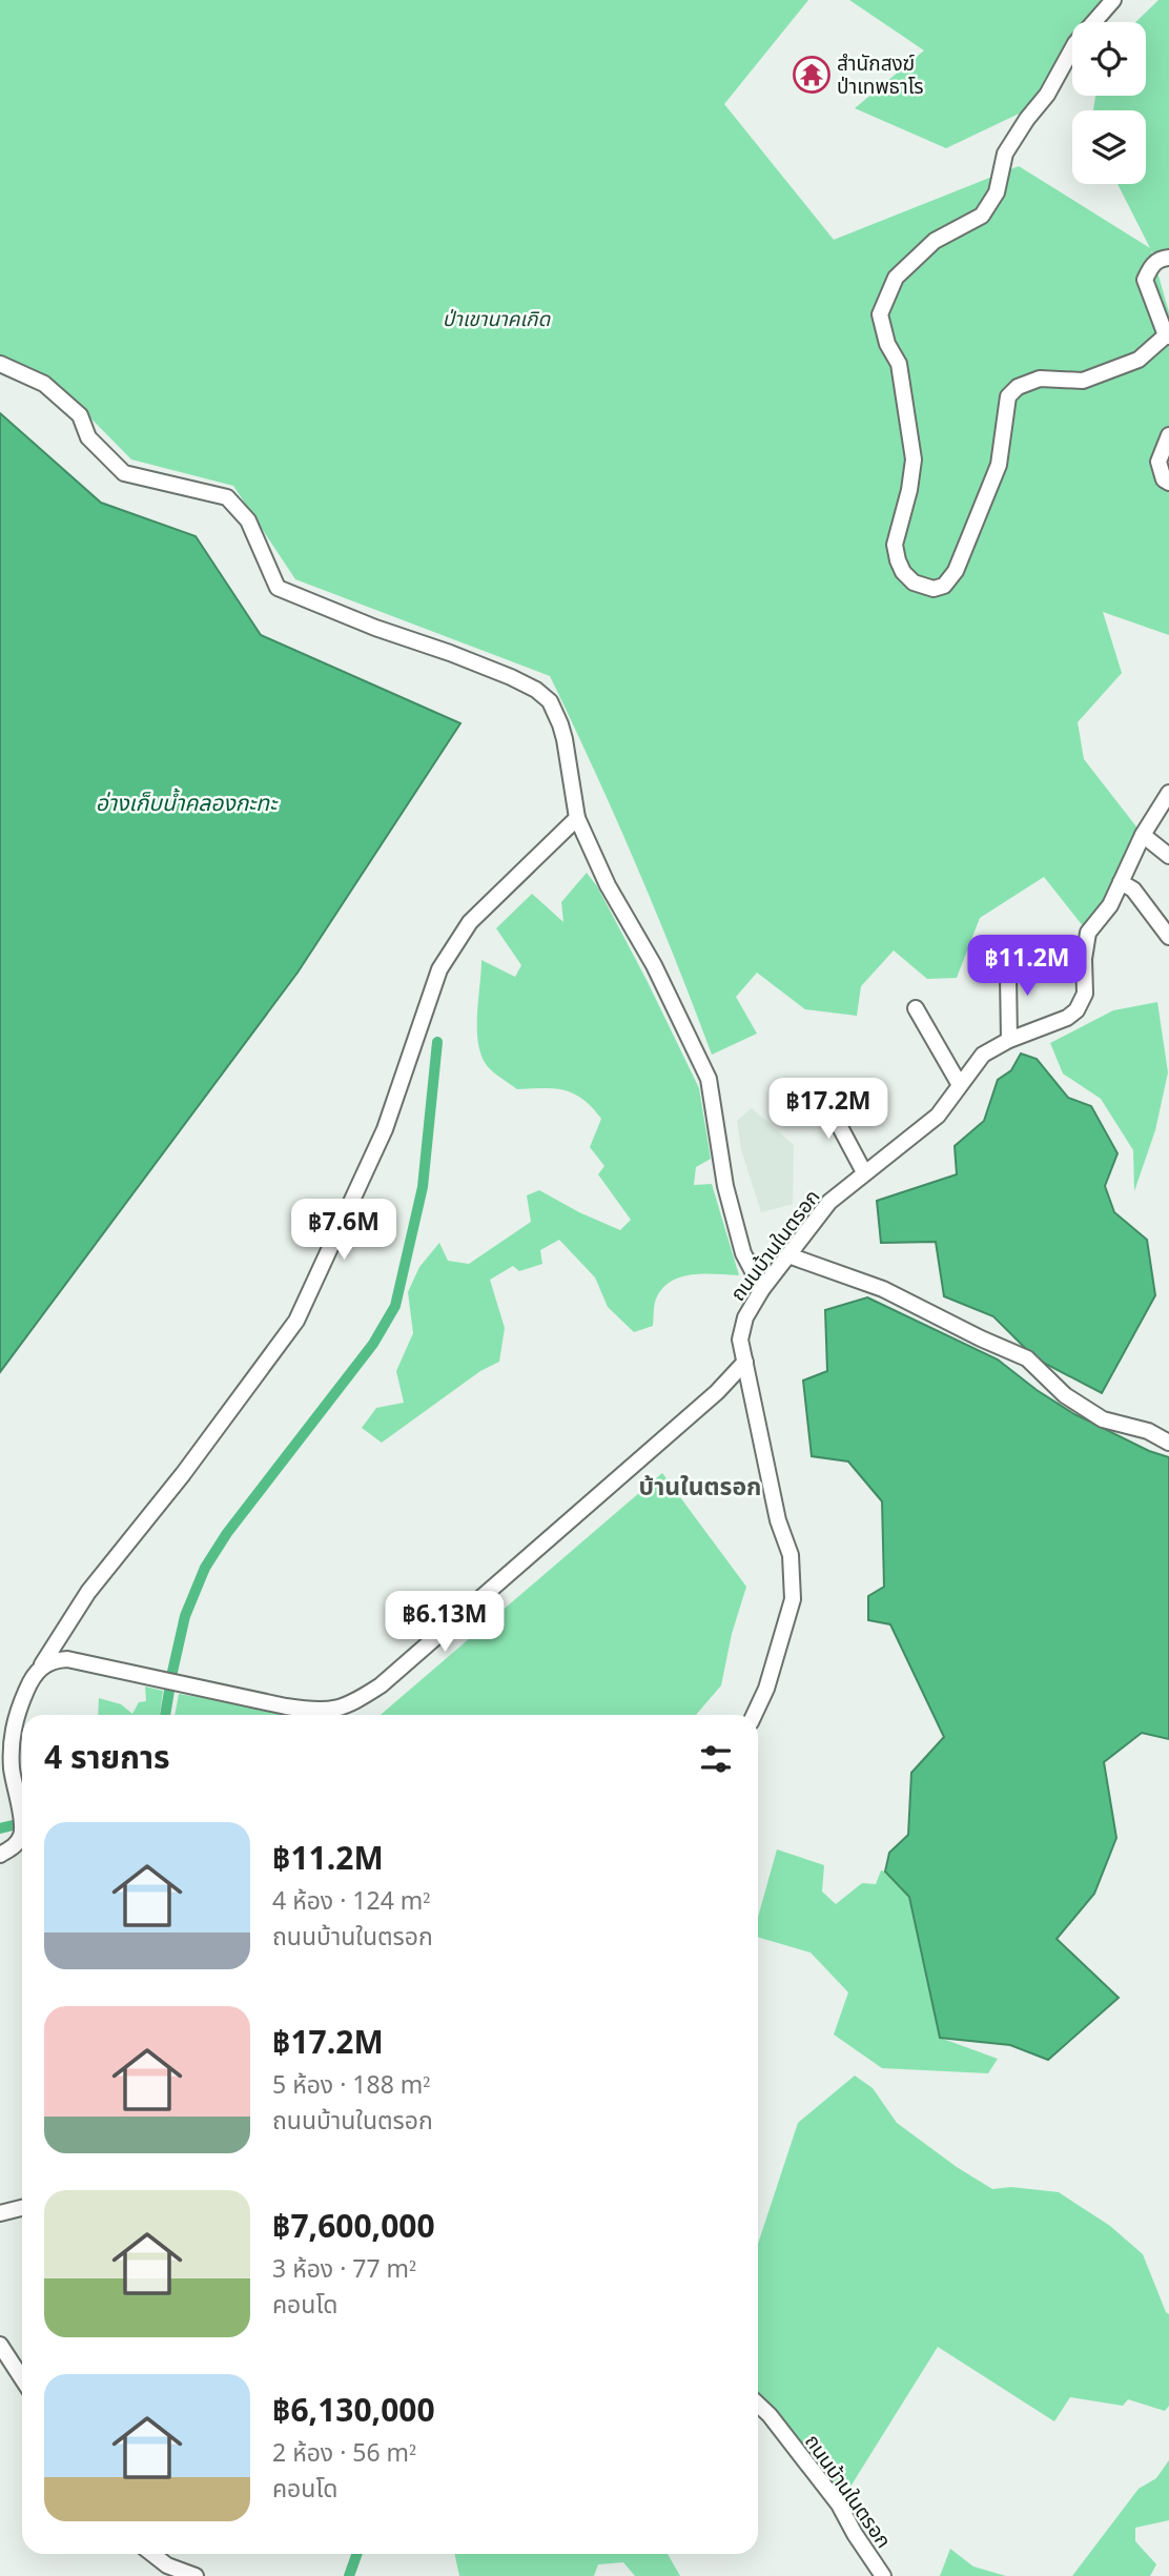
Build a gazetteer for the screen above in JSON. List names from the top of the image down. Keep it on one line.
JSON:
{"streets":{"street":["ถนนบ้านในตรอก"]},"districts":["บ้านในตรอก"],"water":["อ่างเก็บน้ำคลองกะทะ"],"parks":["ป่าเขานาคเกิด"],"places":{"temple":["สำนักสงฆ์ ป่าเทพธาโร"]},"page":{"price":["฿11.2M","฿17.2M","฿7.6M","฿6.13M"],"heading":"4 รายการ","list":[{"name":"฿11.2M","note":"4 ห้อง · 124 m² · ถนนบ้านในตรอก"},{"name":"฿17.2M","note":"5 ห้อง · 188 m² · ถนนบ้านในตรอก"},{"name":"฿7,600,000","note":"3 ห้อง · 77 m² · คอนโด"},{"name":"฿6,130,000","note":"2 ห้อง · 56 m² · คอนโด"}]}}
